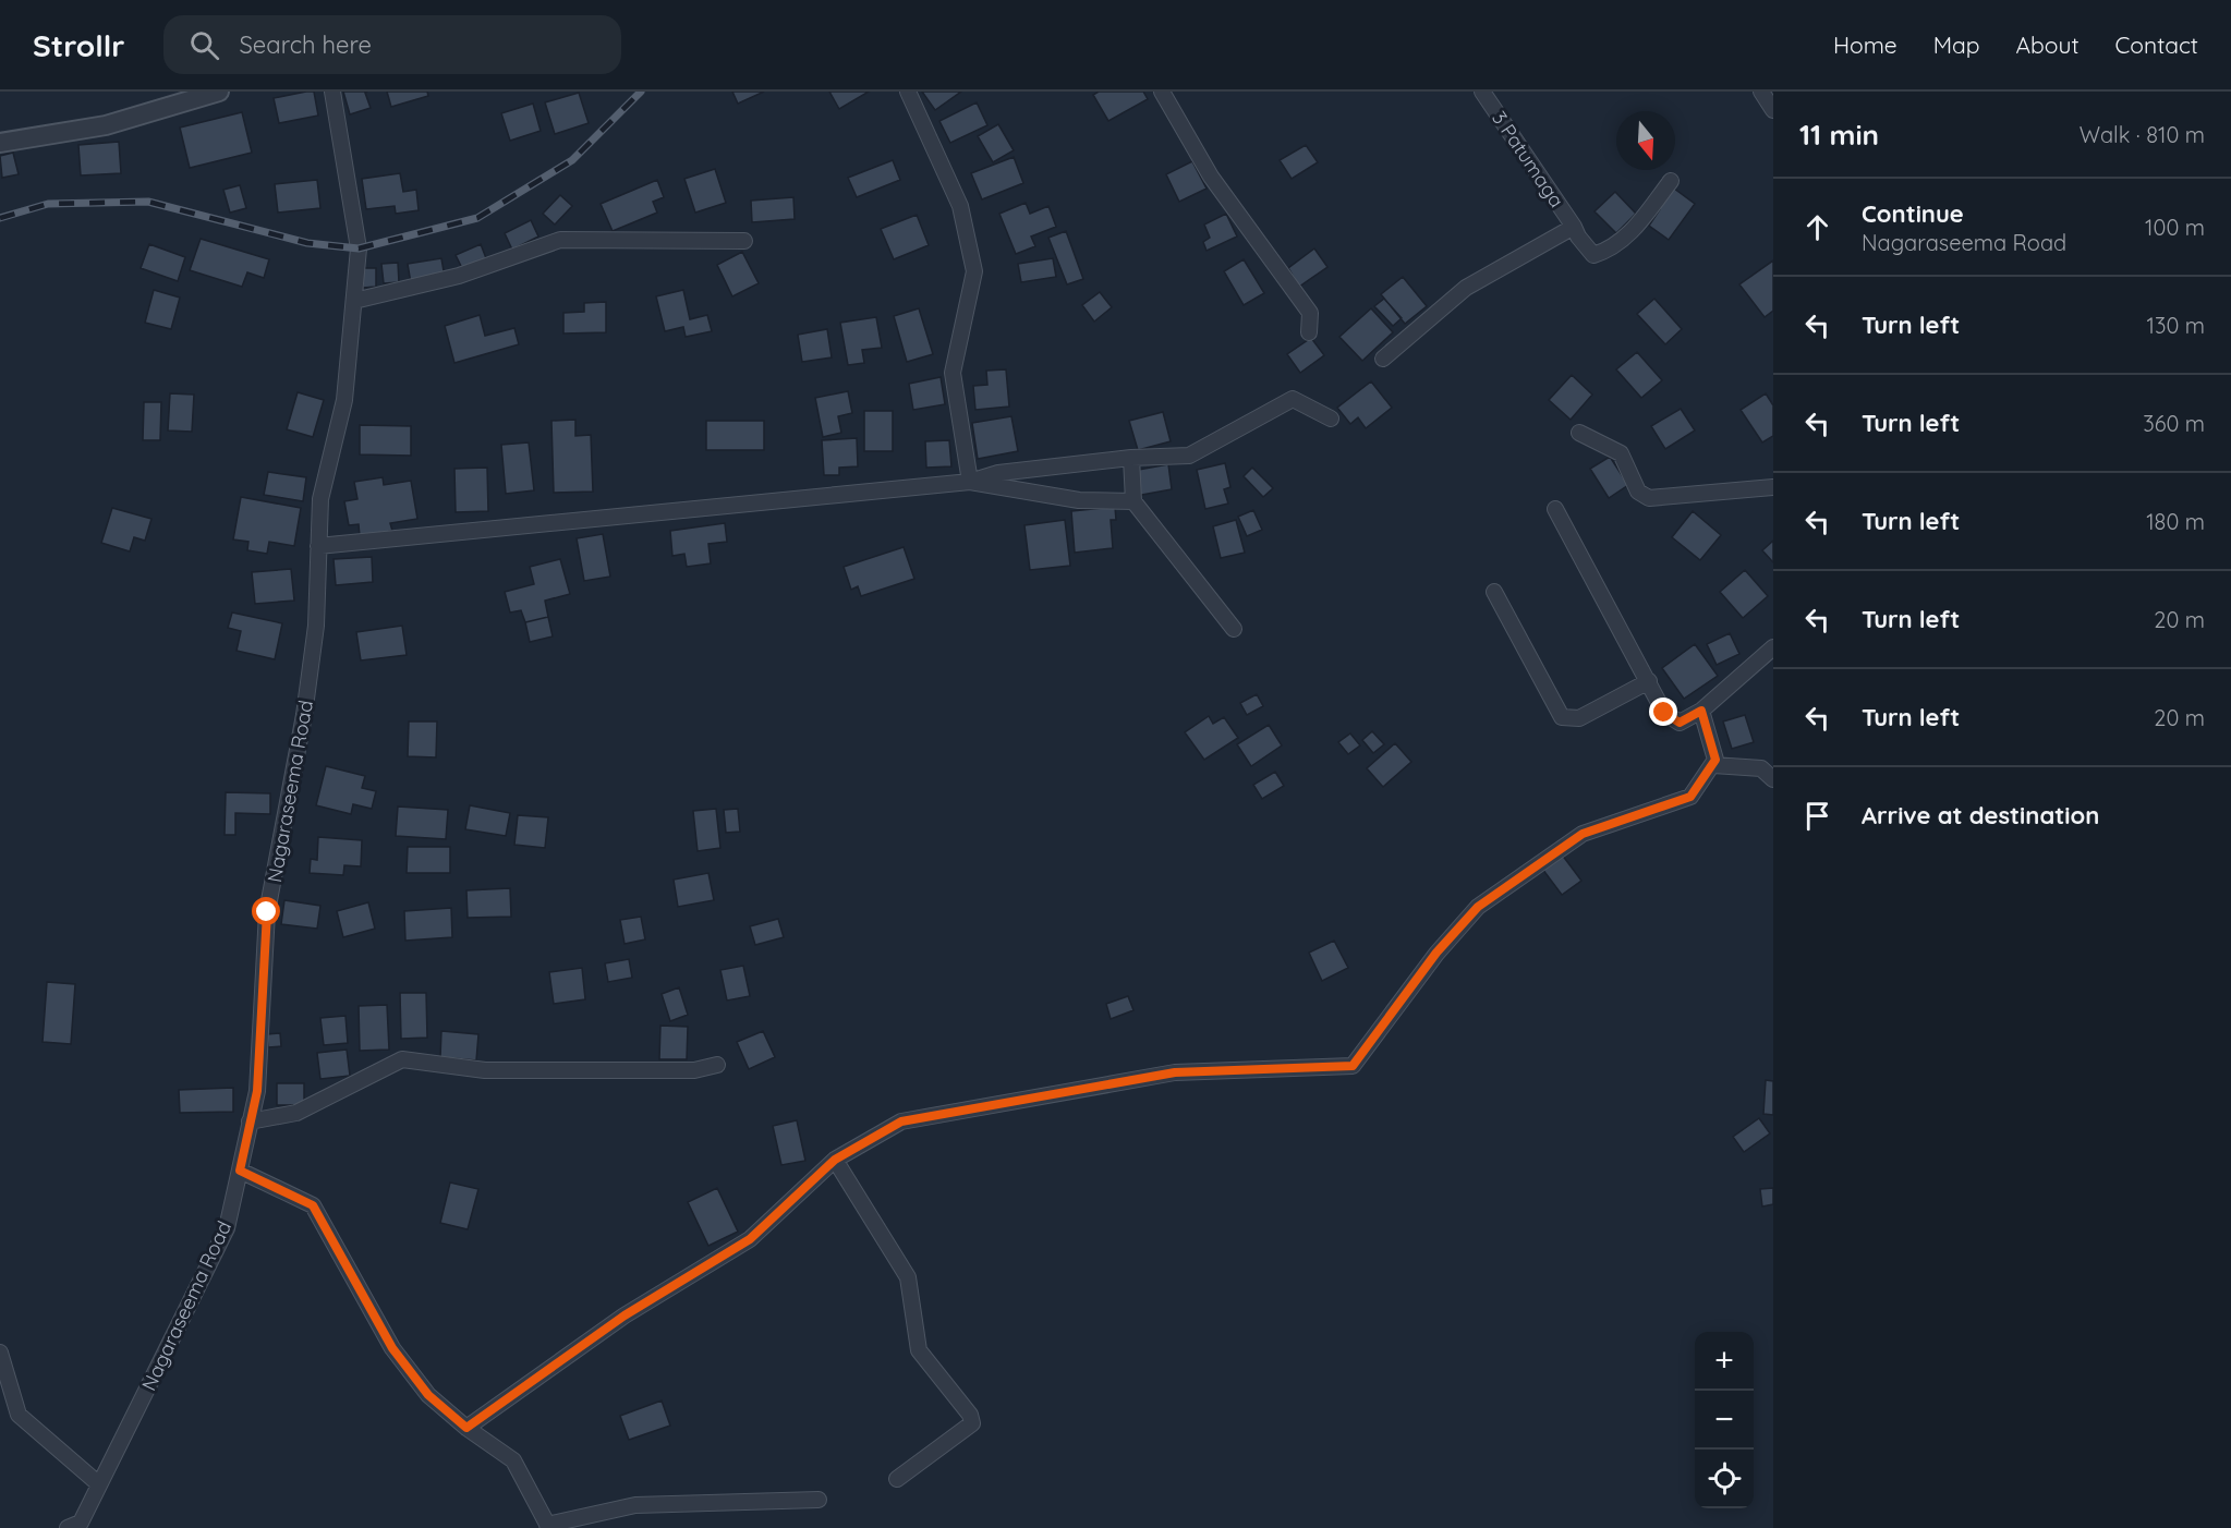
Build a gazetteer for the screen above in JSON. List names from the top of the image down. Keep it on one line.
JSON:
{"streets":{"street":["3 Patumaga","Nagaraseema Road"]},"north":"bottom","page":{"header":"Strollr","search":"Search here","nav":["Home","Map","About","Contact"],"heading":["11 min","Walk · 810 m"],"list":[["Continue","Nagaraseema Road","100 m"],["Turn left","130 m"],["Turn left","360 m"],["Turn left","180 m"],["Turn left","20 m"],["Turn left","20 m"],"Arrive at destination"],"map_buttons":["+","−"]}}
